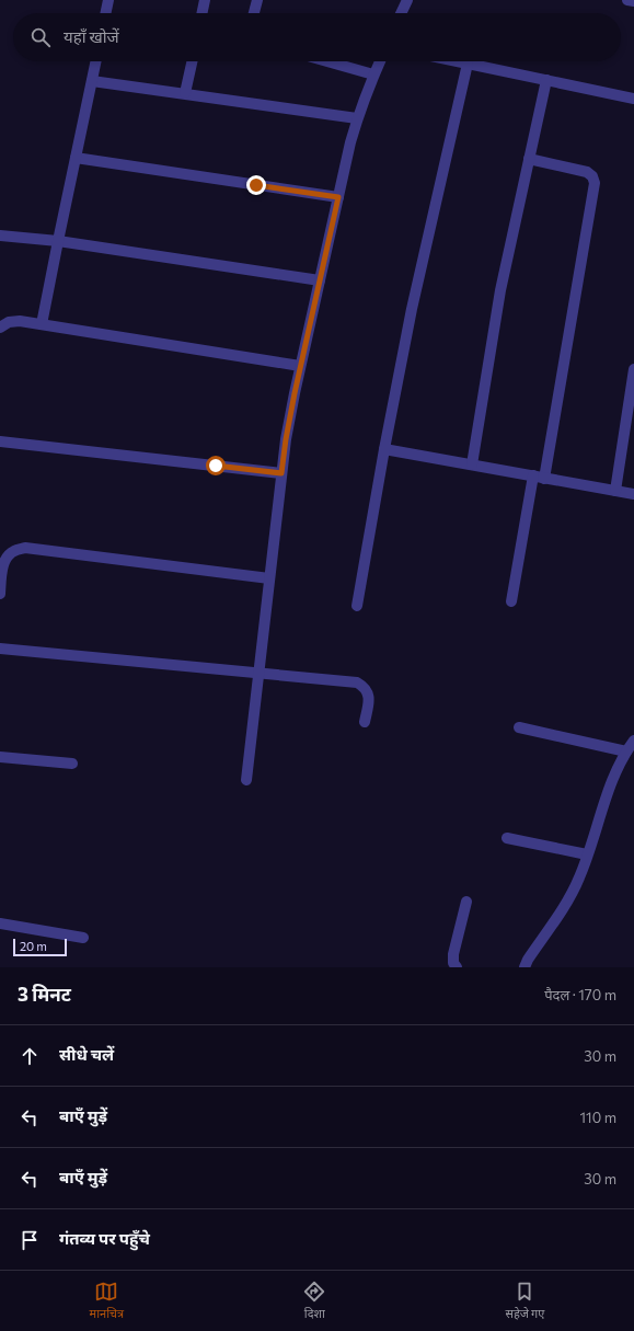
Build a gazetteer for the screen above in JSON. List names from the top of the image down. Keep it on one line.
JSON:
{"scale_bar":"20 m","page":{"search":"यहाँ खोजें","scale":"20 m","heading":["3 मिनट","पैदल · 170 m"],"list":[["सीधे चलें","30 m"],["बाएँ मुड़ें","110 m"],["बाएँ मुड़ें","30 m"],"गंतव्य पर पहुँचे"],"nav":["मानचित्र","दिशा","सहेजे गए"]}}
